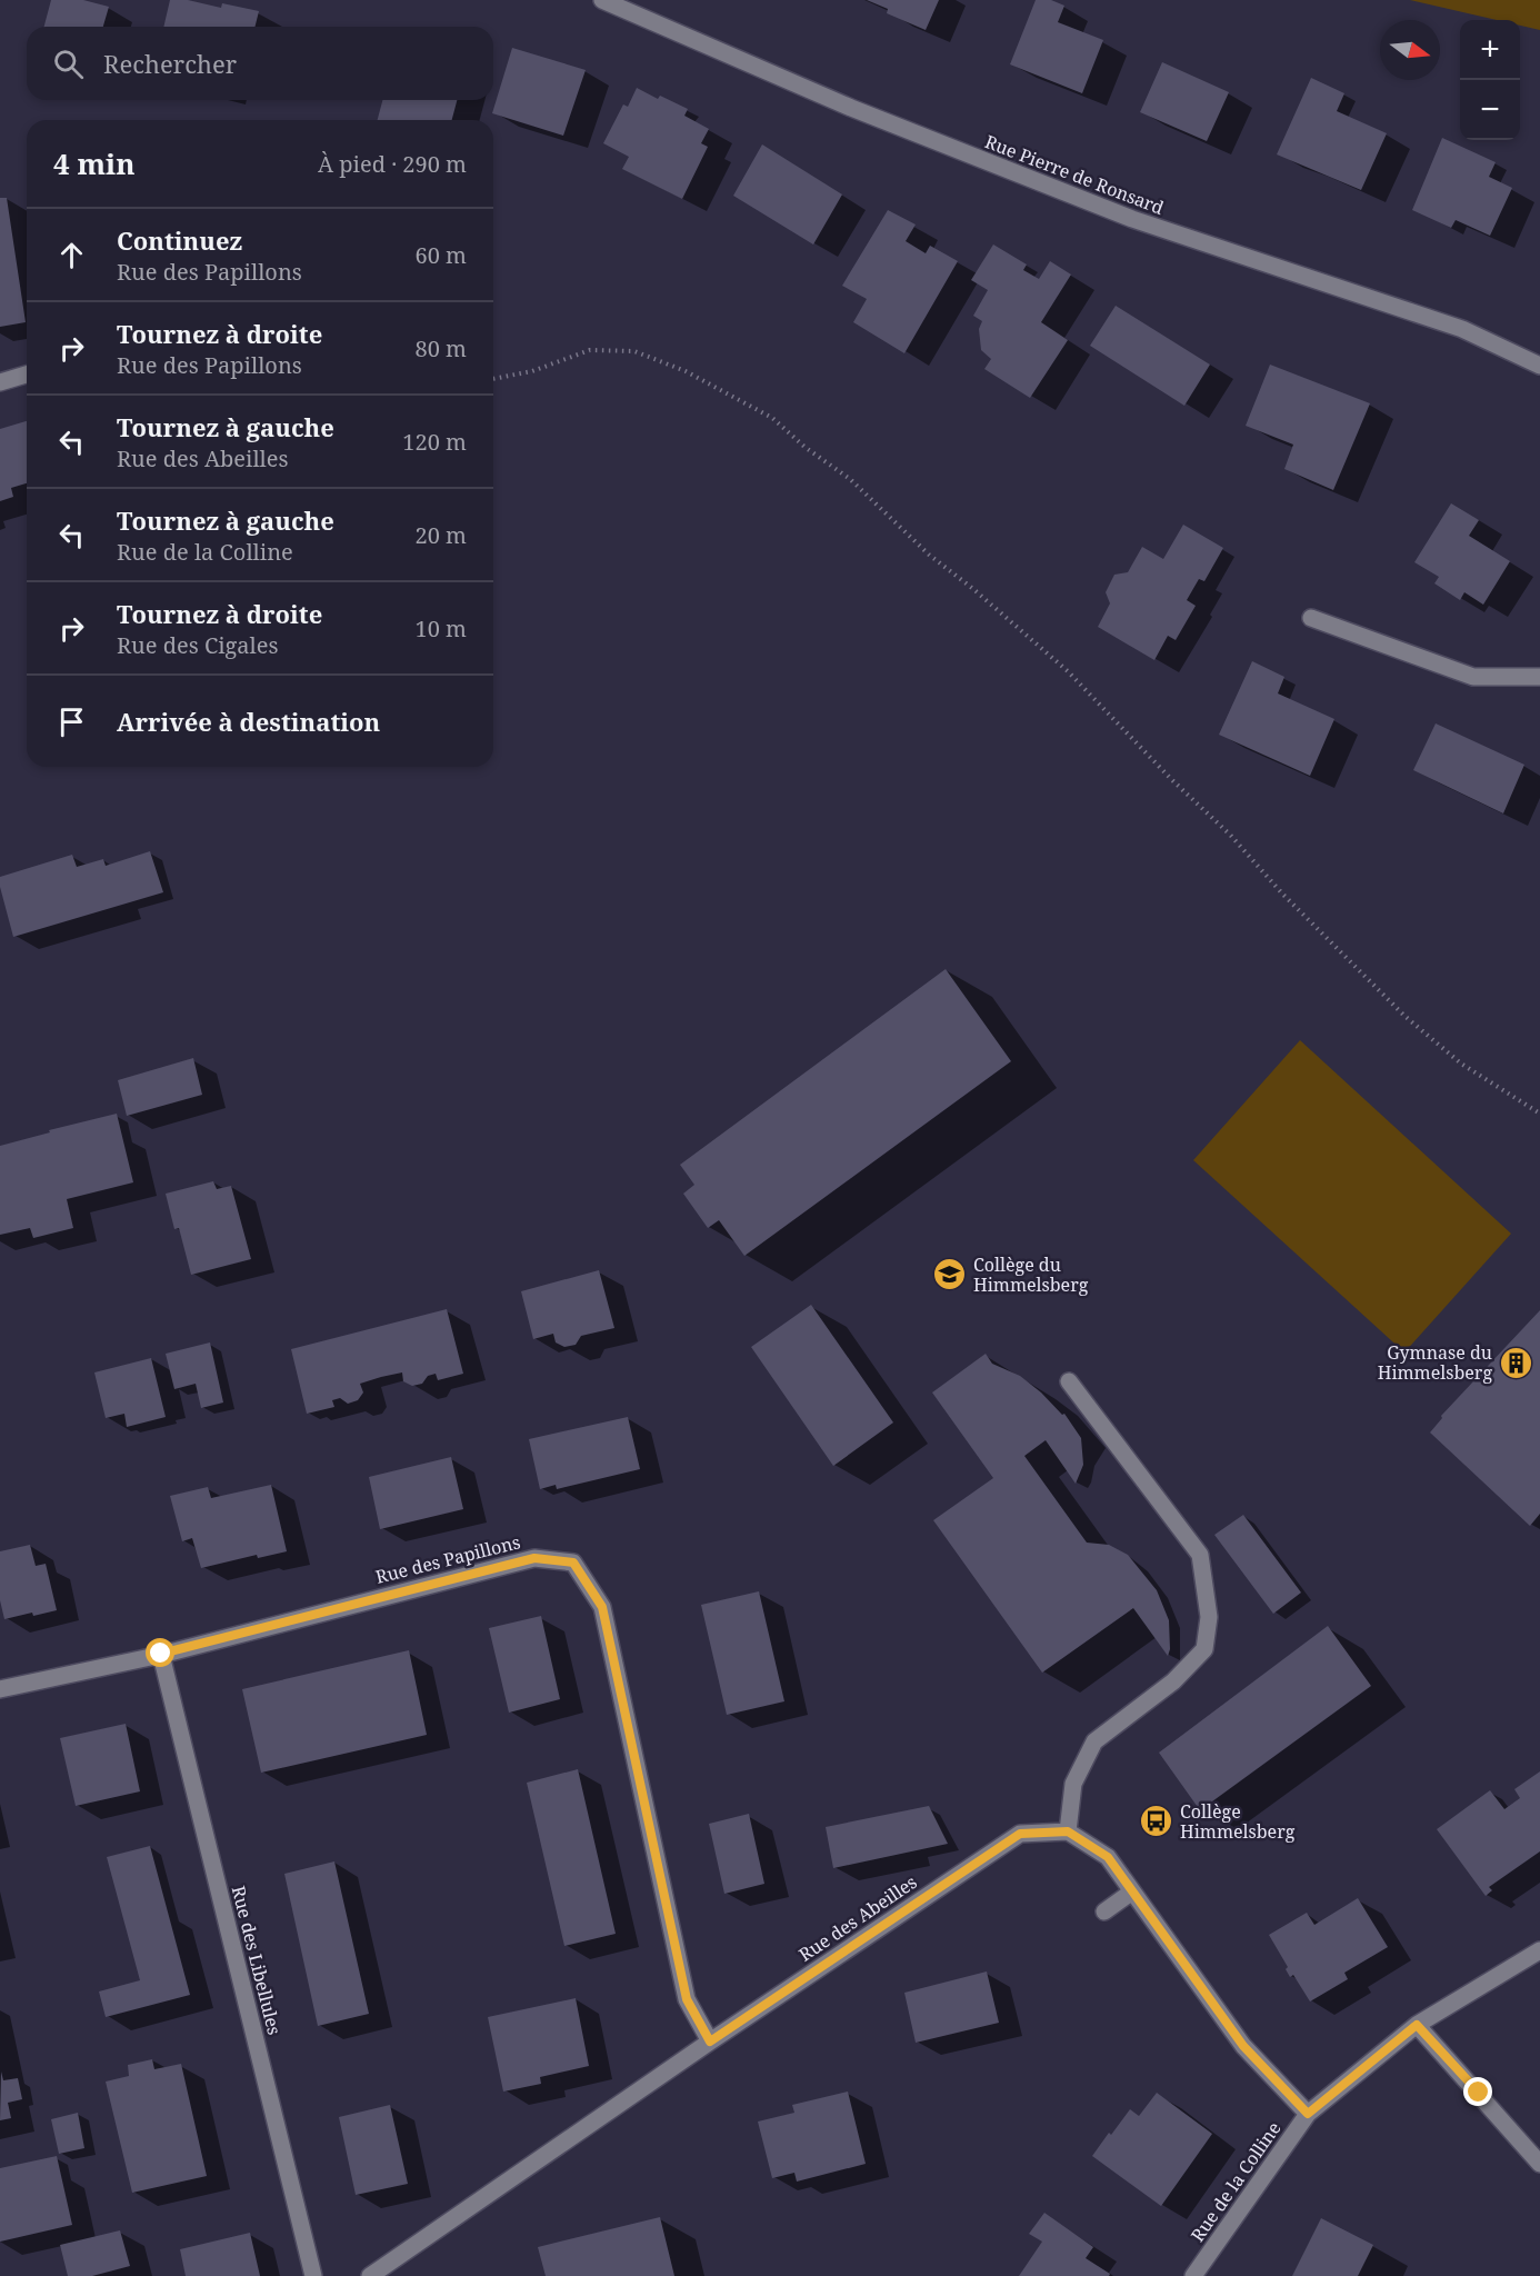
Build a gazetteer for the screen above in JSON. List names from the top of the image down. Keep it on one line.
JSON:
{"streets":{"street":["Rue Pierre de Ronsard","Rue des Papillons","Rue des Abeilles","Rue des Libellules","Rue de la Colline"]},"crossings":[["Rue des Papillons","Rue des Abeilles"],["Rue des Papillons","Rue des Libellules"]],"places":{"school or university":["Collège du Himmelsberg"],"building":["Gymnase du Himmelsberg"],"bus stop":["Collège Himmelsberg"]},"north":"right","page":{"map_buttons":["+","−"],"search":"Rechercher","heading":["4 min","À pied · 290 m"],"list":[["Continuez","Rue des Papillons","60 m"],["Tournez à droite","Rue des Papillons","80 m"],["Tournez à gauche","Rue des Abeilles","120 m"],["Tournez à gauche","Rue de la Colline","20 m"],["Tournez à droite","Rue des Cigales","10 m"],"Arrivée à destination"]}}
